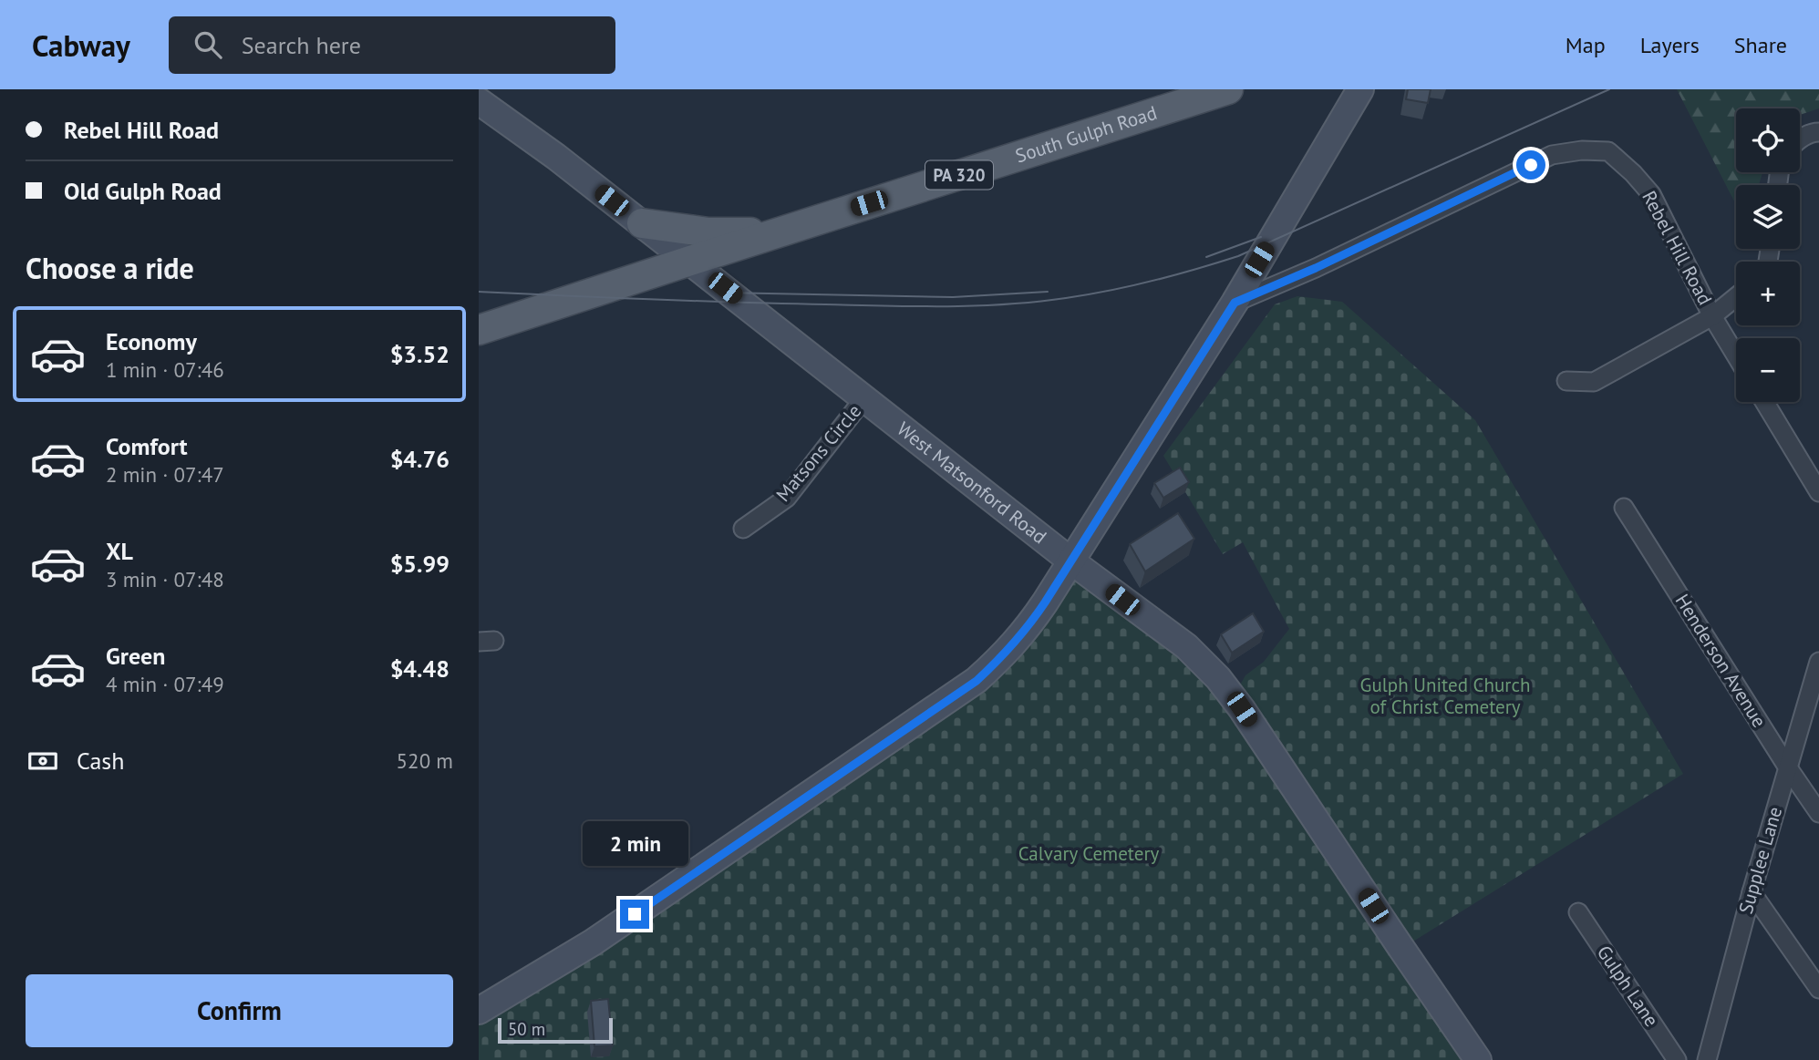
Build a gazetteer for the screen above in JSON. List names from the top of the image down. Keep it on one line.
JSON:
{"streets":{"main road":["South Gulph Road","PA 320","West Matsonford Road"],"street":["Rebel Hill Road","Matsons Circle","Henderson Avenue","Supplee Lane","Gulph Lane"]},"crossings":[["South Gulph Road","PA 320"],["South Gulph Road","West Matsonford Road"],["PA 320","West Matsonford Road"],["Matsons Circle","West Matsonford Road"],["Henderson Avenue","Supplee Lane"]],"parks":["Gulph United Church of Christ Cemetery","Calvary Cemetery"],"scale_bar":"50 m","page":{"header":"Cabway","search":"Search here","nav":["Map","Layers","Share"],"banner":["Rebel Hill Road","Old Gulph Road"],"map_buttons":["+","−"],"heading":"Choose a ride","list":[{"name":"Economy","note":"1 min · 07:46","value":"$3.52"},{"name":"Comfort","note":"2 min · 07:47","value":"$4.76"},{"name":"XL","note":"3 min · 07:48","value":"$5.99"},{"name":"Green","note":"4 min · 07:49","value":"$4.48"}],"pay":["Cash","520 m"],"bubble":"2 min","buttons":"Confirm","scale":"50 m"}}
